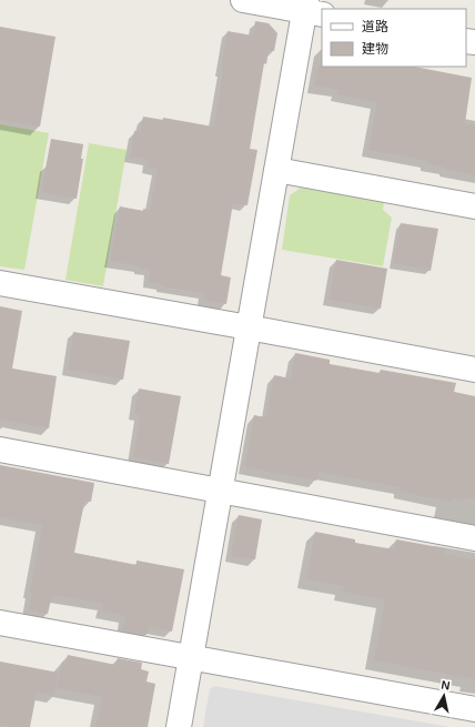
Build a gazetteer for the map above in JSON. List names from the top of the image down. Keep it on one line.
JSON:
{"legend":["道路","建物"],"north":"top"}
